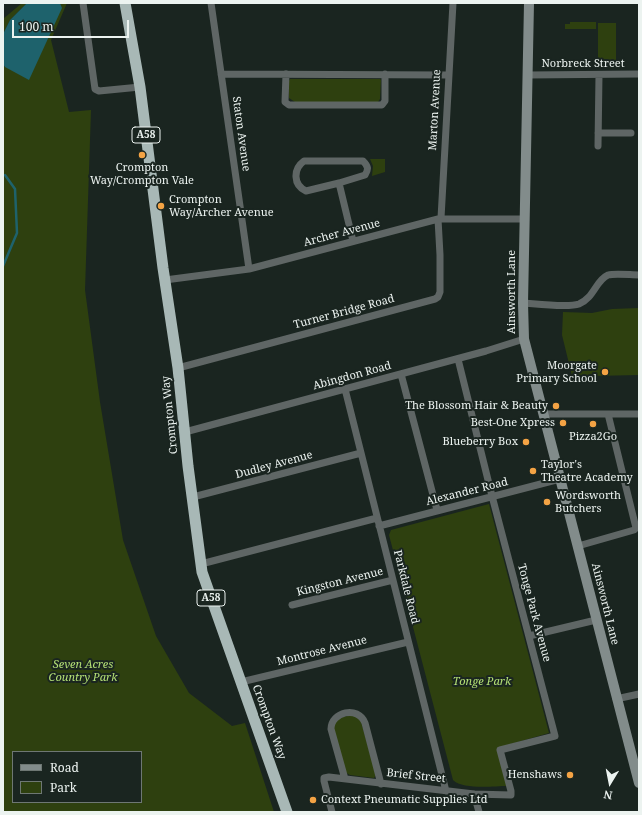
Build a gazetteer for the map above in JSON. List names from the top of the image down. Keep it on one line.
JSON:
{"streets":{"highway":["A58","Crompton Way"],"main road":["Ainsworth Lane"],"street":["Norbreck Street","Marton Avenue","Staton Avenue","Archer Avenue","Turner Bridge Road","Abingdon Road","Dudley Avenue","Alexander Road","Kingston Avenue","Parkdale Road","Tonge Park Avenue","Montrose Avenue","Brief Street"]},"crossings":[["Norbreck Street","Ainsworth Lane"],["Marton Avenue","Archer Avenue"],["Marton Avenue","Turner Bridge Road"],["Staton Avenue","Archer Avenue"],["Archer Avenue","Ainsworth Lane"],["Archer Avenue","Turner Bridge Road"],["Archer Avenue","Crompton Way"],["Ainsworth Lane","Abingdon Road"],["Ainsworth Lane","Alexander Road"],["Turner Bridge Road","Crompton Way"],["Abingdon Road","Crompton Way"],["Abingdon Road","Parkdale Road"],["Abingdon Road","Tonge Park Avenue"],["Crompton Way","Dudley Avenue"],["Crompton Way","Montrose Avenue"],["Dudley Avenue","Parkdale Road"],["Alexander Road","Parkdale Road"],["Alexander Road","Tonge Park Avenue"],["Kingston Avenue","Parkdale Road"],["Parkdale Road","Montrose Avenue"],["Parkdale Road","Brief Street"],["Tonge Park Avenue","Brief Street"]],"parks":["Seven Acres Country Park","Tonge Park"],"places":["Crompton Way/Crompton Vale","Crompton Way/Archer Avenue","Moorgate Primary School","The Blossom Hair & Beauty","Best-One Xpress","Pizza2Go","Blueberry Box","Taylor's Theatre Academy","Wordsworth Butchers","Henshaws","Context Pneumatic Supplies Ltd"],"legend":["Road","Park"],"scale_bar":"100 m","north":"bottom"}
